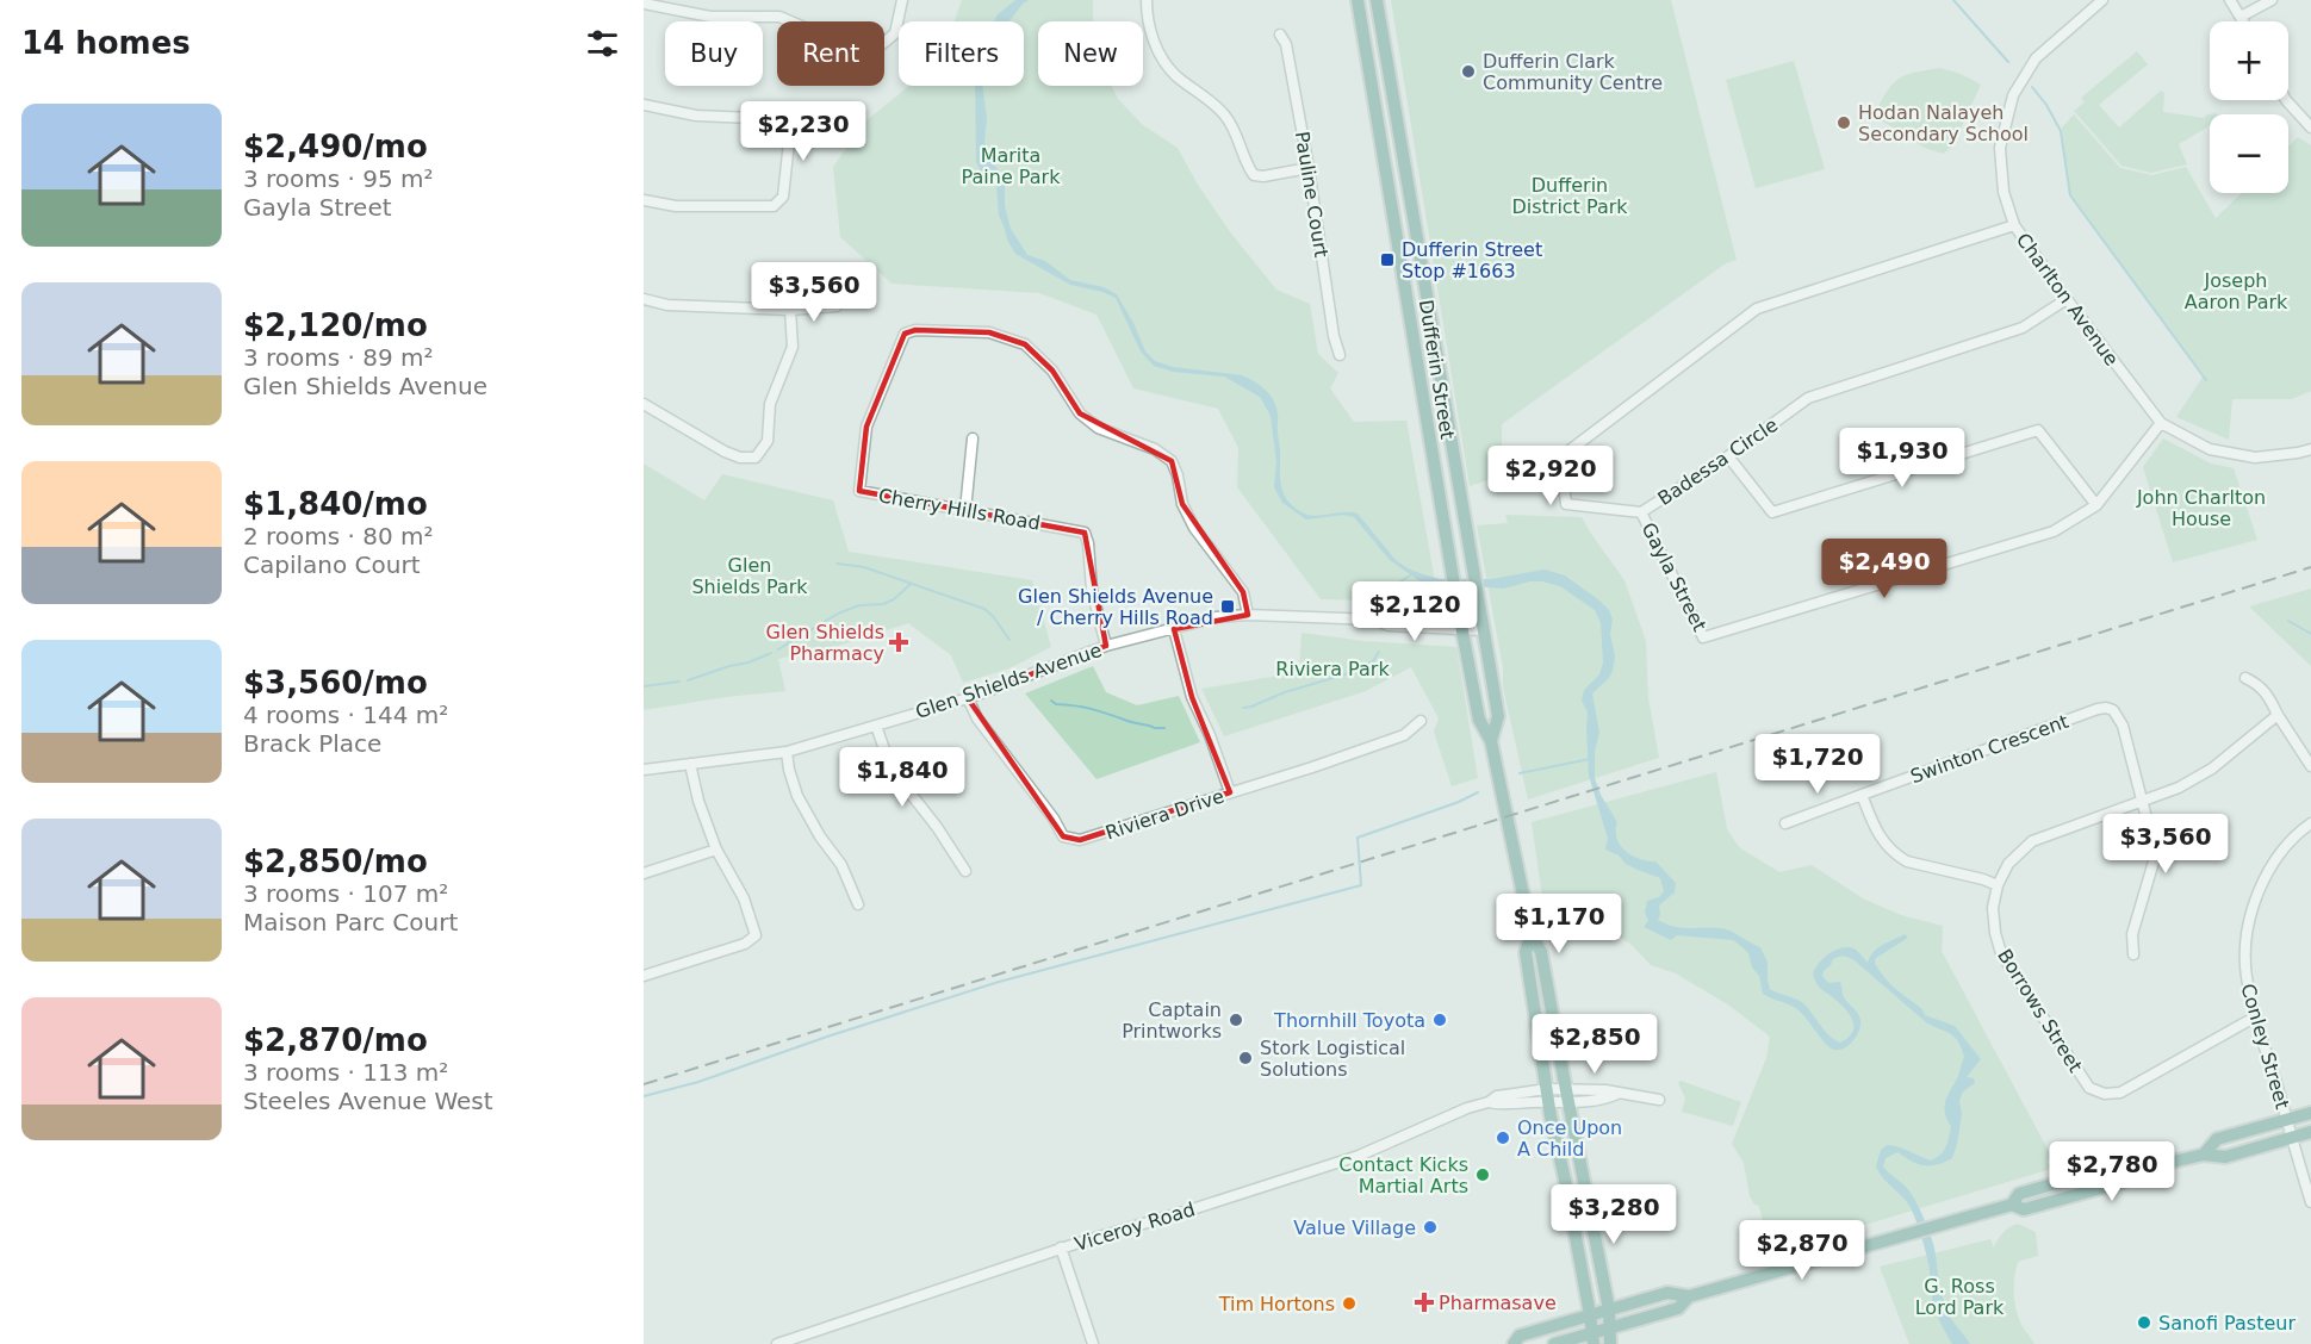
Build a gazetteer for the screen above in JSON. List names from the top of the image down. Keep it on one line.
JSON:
{"streets":{"main road":["Dufferin Street"],"street":["Pauline Court","Charlton Avenue","Badessa Circle","Cherry Hills Road","Gayla Street","Glen Shields Avenue","Swinton Crescent","Riviera Drive","Borrows Street","Conley Street","Viceroy Road"]},"crossings":[["Charlton Avenue","Badessa Circle"],["Charlton Avenue","Gayla Street"],["Dufferin Street","Glen Shields Avenue"],["Dufferin Street","Viceroy Road"],["Badessa Circle","Gayla Street"],["Cherry Hills Road","Glen Shields Avenue"],["Glen Shields Avenue","Riviera Drive"],["Swinton Crescent","Borrows Street"],["Borrows Street","Conley Street"]],"parks":["Marita Paine Park","Dufferin District Park","Joseph Aaron Park","John Charlton House","Glen Shields Park","Riviera Park","G. Ross Lord Park"],"places":{"other":["Dufferin Clark Community Centre","Hodan Nalayeh Secondary School","Captain Printworks","Thornhill Toyota","Stork Logistical Solutions","Once Upon A Child","Contact Kicks Martial Arts","Value Village","Tim Hortons","Sanofi Pasteur"],"transit":["Dufferin Street Stop #1663","Glen Shields Avenue / Cherry Hills Road"],"health":["Glen Shields Pharmacy","Pharmasave"]},"page":{"heading":"14 homes","map_buttons":["+","−"],"chip":["Buy","Rent","Filters","New"],"list":[{"name":"$2,490/mo","note":"3 rooms · 95 m² · Gayla Street"},{"name":"$2,120/mo","note":"3 rooms · 89 m² · Glen Shields Avenue"},{"name":"$1,840/mo","note":"2 rooms · 80 m² · Capilano Court"},{"name":"$3,560/mo","note":"4 rooms · 144 m² · Brack Place"},{"name":"$2,850/mo","note":"3 rooms · 107 m² · Maison Parc Court"},{"name":"$2,870/mo","note":"3 rooms · 113 m² · Steeles Avenue West"}],"price":["$2,230","$3,560","$1,930","$2,920","$2,490","$2,120","$1,720","$1,840","$3,560","$1,170","$2,850","$2,780","$3,280","$2,870"]}}
